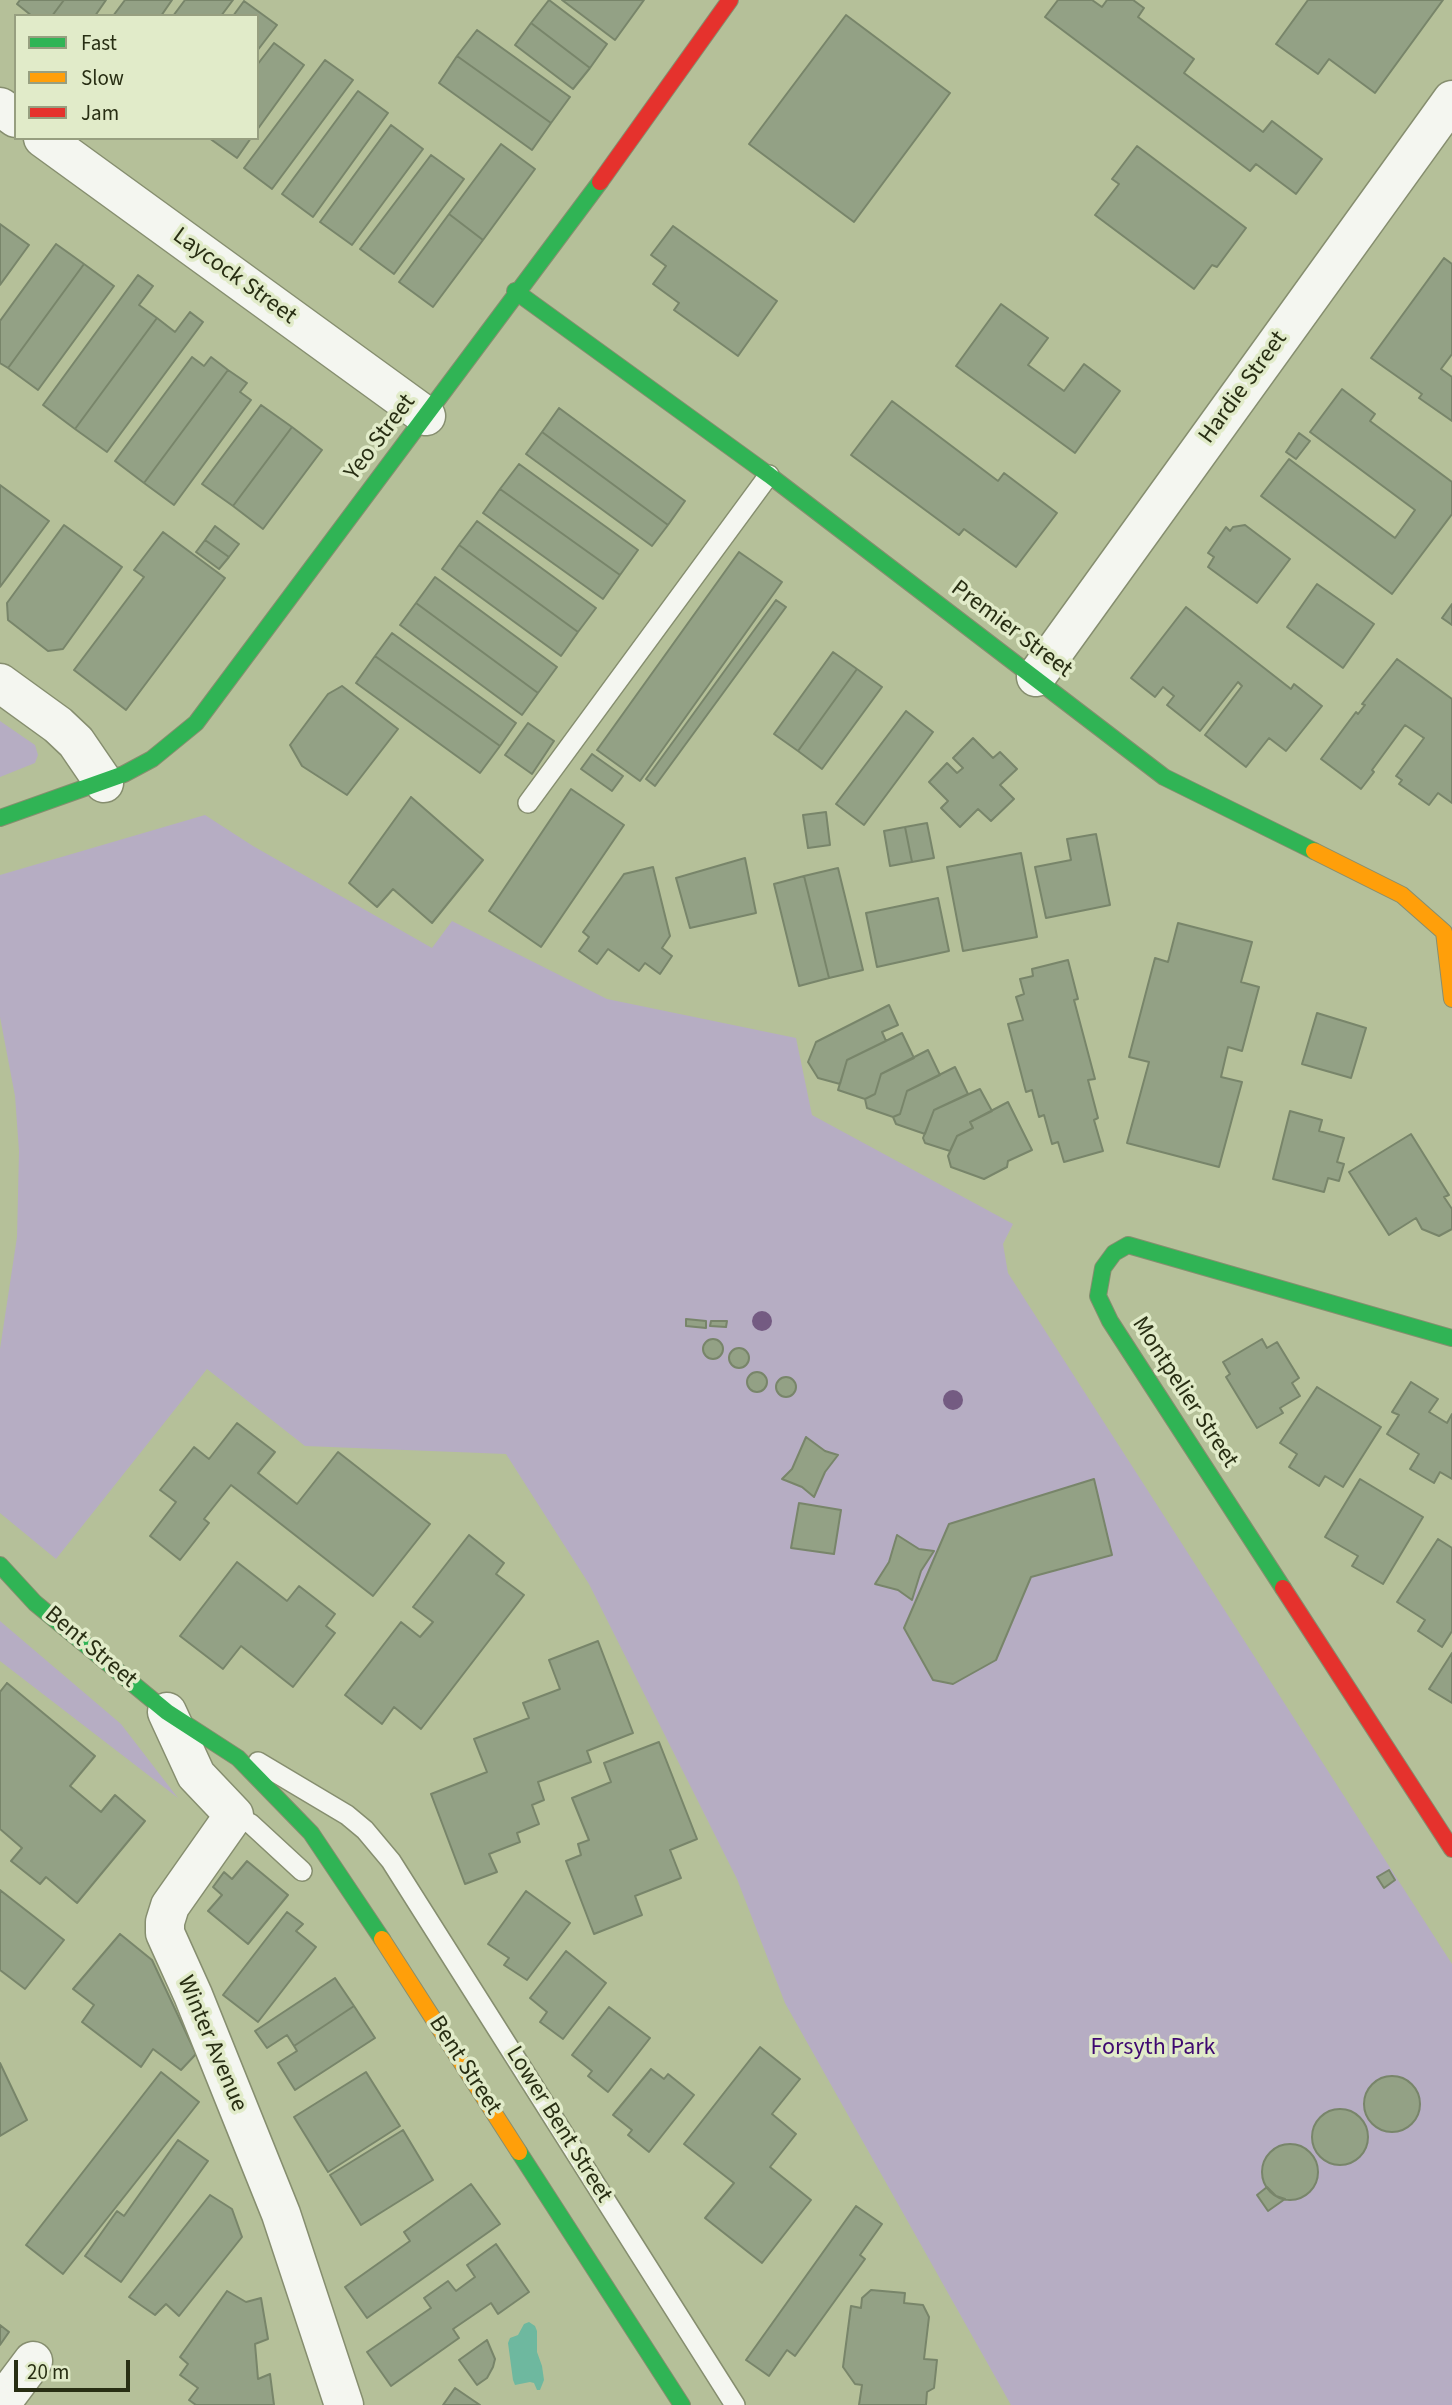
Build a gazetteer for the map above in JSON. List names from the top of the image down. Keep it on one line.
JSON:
{"streets":{"street":["Laycock Street","Hardie Street","Yeo Street","Premier Street","Montpelier Street","Bent Street","Winter Avenue"],"lane":["Lower Bent Street"]},"crossings":[["Laycock Street","Yeo Street"],["Hardie Street","Premier Street"],["Yeo Street","Premier Street"],["Bent Street","Lower Bent Street"]],"parks":["Forsyth Park"],"legend":["Fast","Slow","Jam"],"scale_bar":"20 m"}
